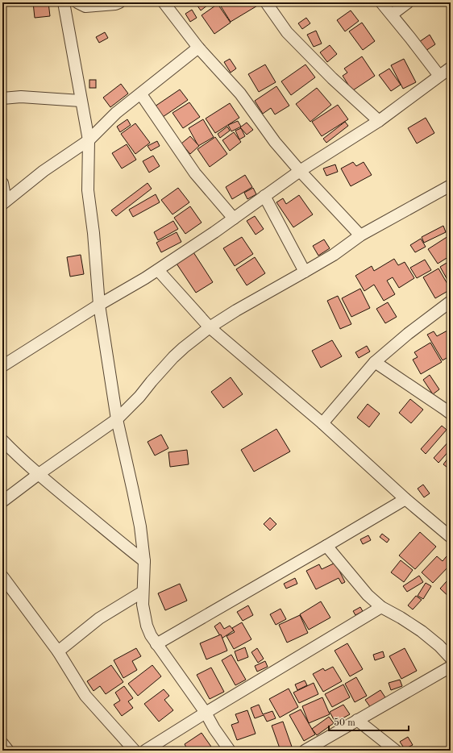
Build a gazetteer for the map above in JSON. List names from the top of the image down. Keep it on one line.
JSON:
{"scale_bar":"50 m"}
